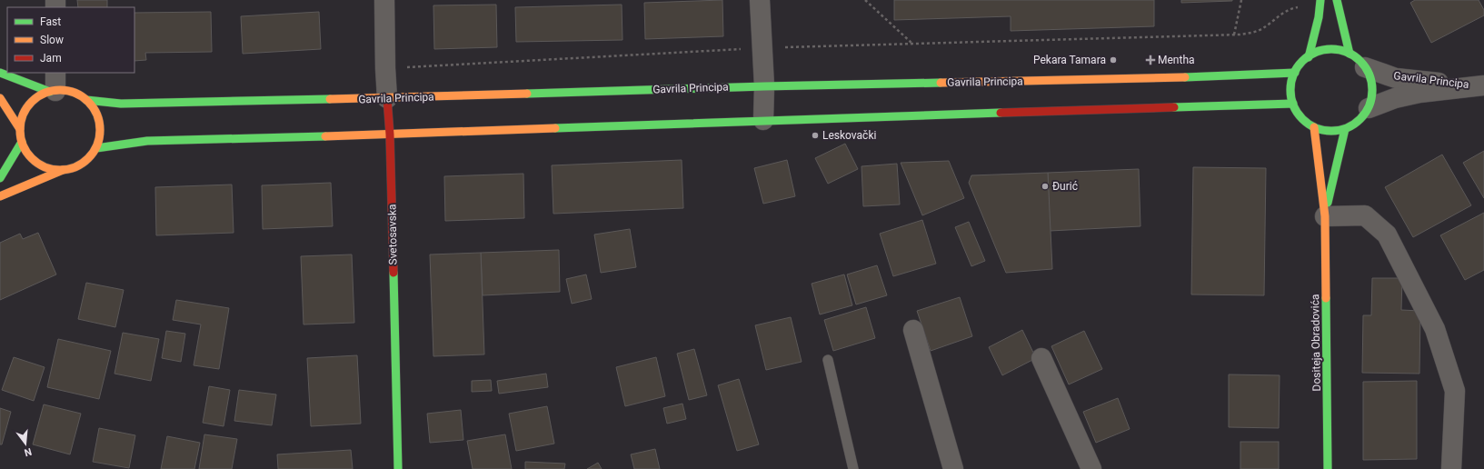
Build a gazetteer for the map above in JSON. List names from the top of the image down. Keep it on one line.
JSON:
{"streets":{"street":["Gavrila Principa","Svetosavska","Dositeja Obradovića"]},"crossings":[["Gavrila Principa","Svetosavska"],["Gavrila Principa","Dositeja Obradovića"]],"places":{"other":["Pekara Tamara","Leskovački","Đurić"],"health":["Mentha"]},"legend":["Fast","Slow","Jam"],"north":"bottom"}
